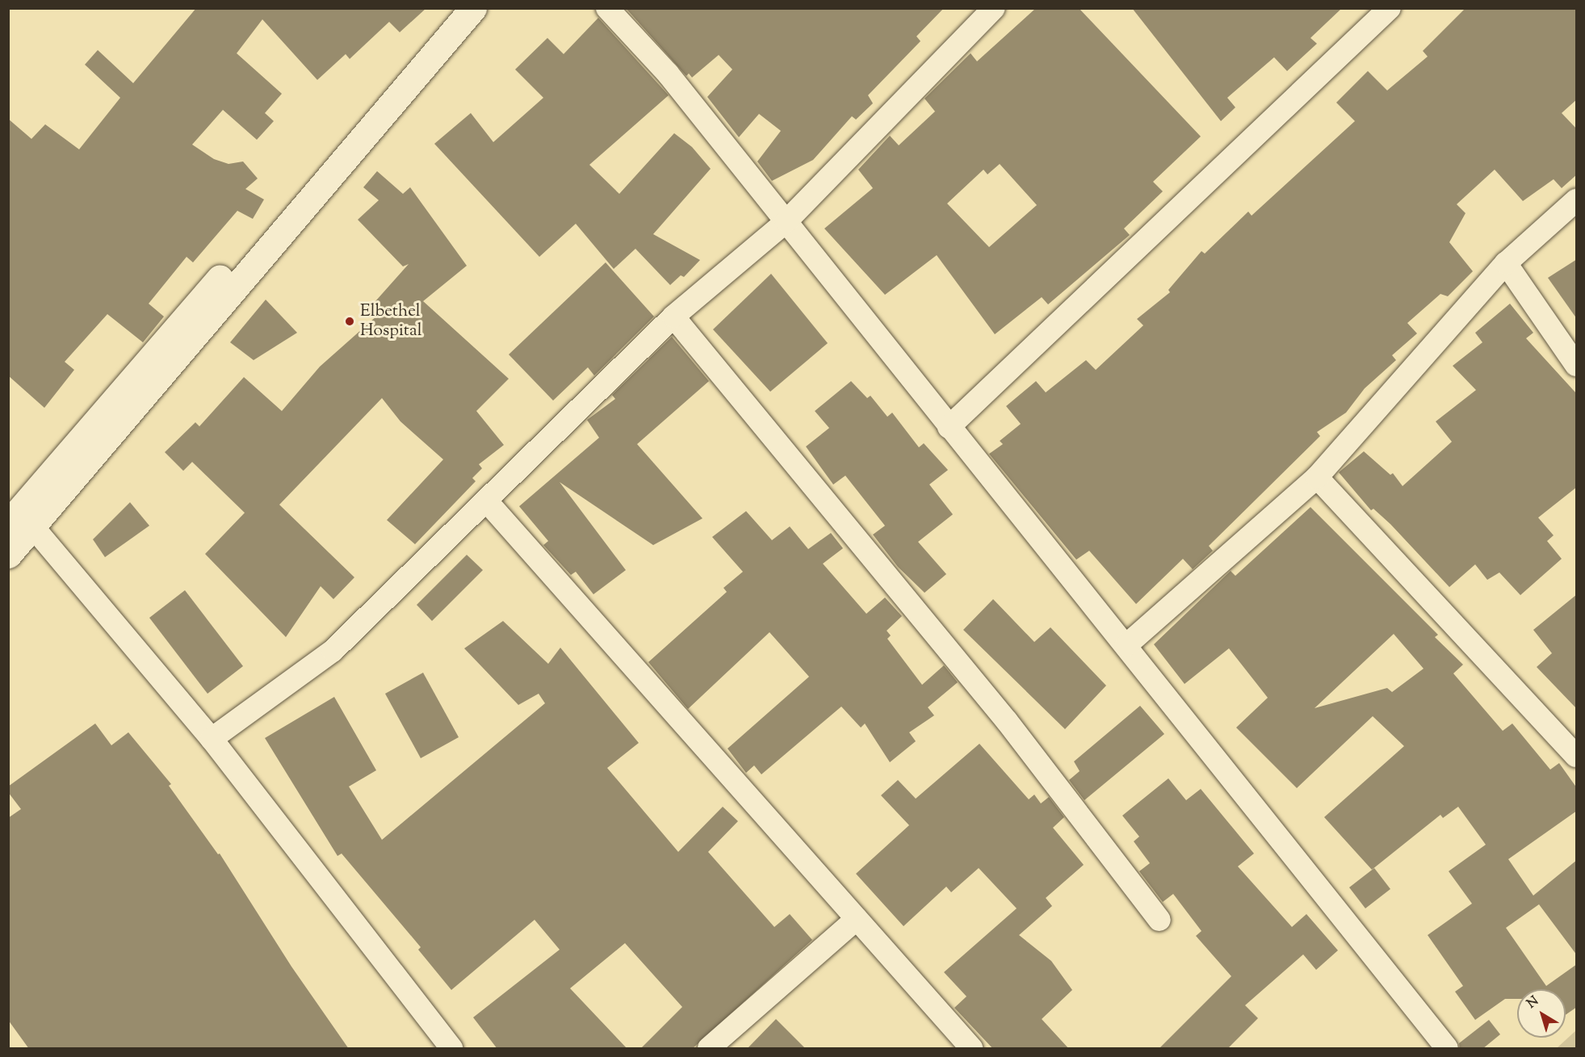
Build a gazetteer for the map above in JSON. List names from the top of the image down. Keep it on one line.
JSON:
{"places":["Elbethel Hospital"],"north":"top left"}
